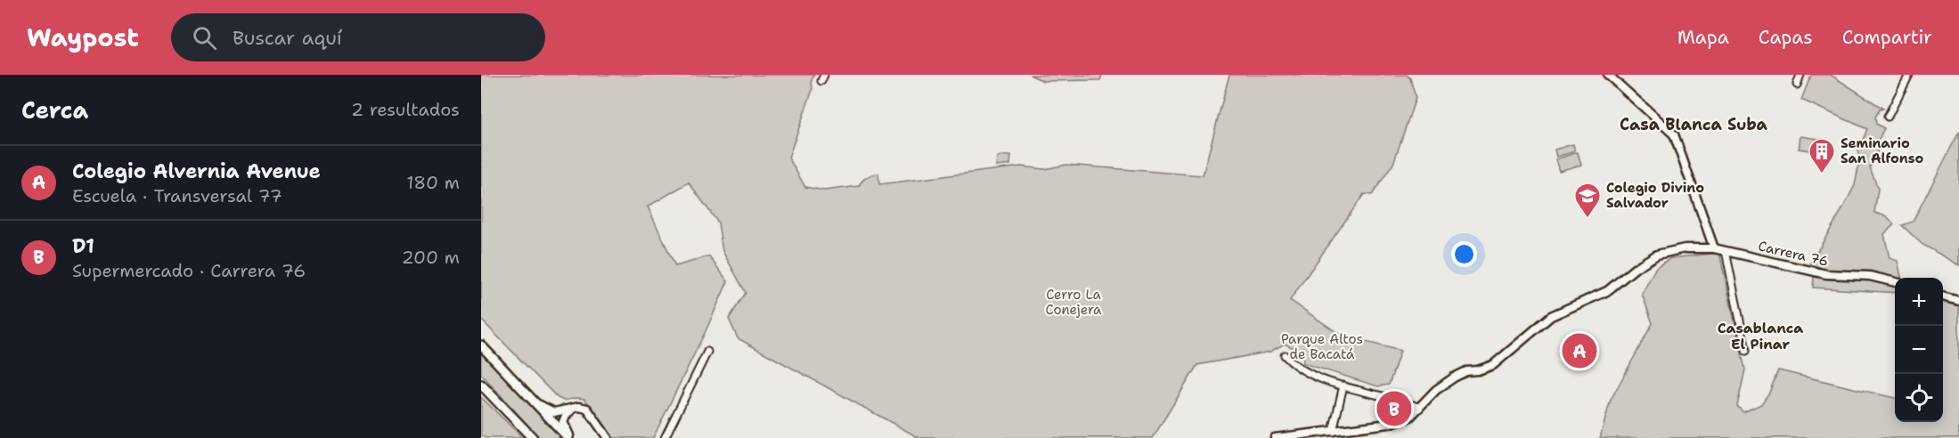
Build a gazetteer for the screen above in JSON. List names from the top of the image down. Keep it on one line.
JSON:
{"streets":{"street":["Carrera 76"]},"districts":["Casa Blanca Suba","Casablanca El Pinar"],"parks":["Cerro La Conejera","Parque Altos de Bacatá"],"places":{"building":["Seminario San Alfonso"],"school or university":["Colegio Divino Salvador"]},"page":{"header":"Waypost","search":"Buscar aquí","nav":["Mapa","Capas","Compartir"],"heading":["Cerca","2 resultados"],"list":[{"mark":"A","name":"Colegio Alvernia Avenue","note":"Escuela · Transversal 77","value":"180 m"},{"mark":"B","name":"D1","note":"Supermercado · Carrera 76","value":"200 m"}],"map_buttons":["+","−"],"pins":["A","B"]}}
